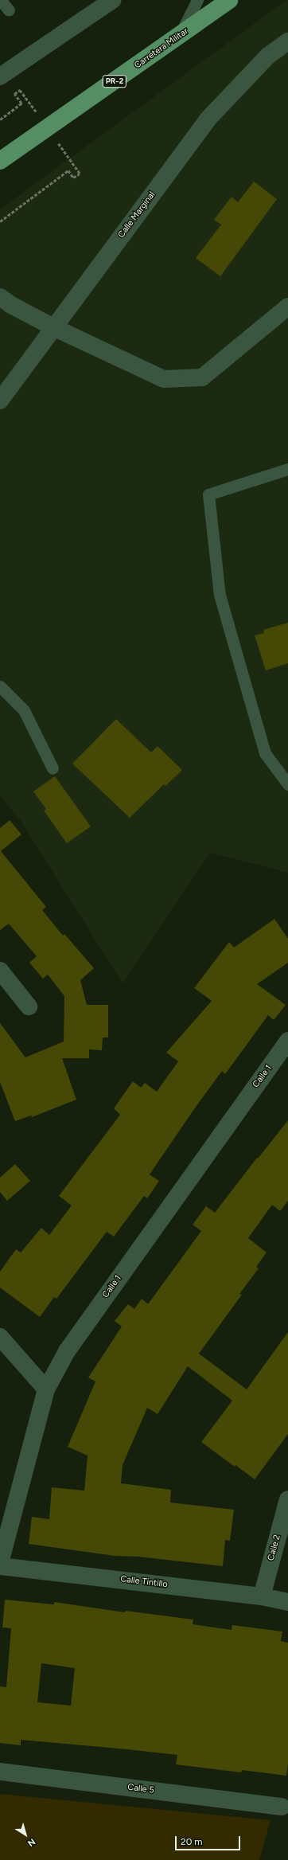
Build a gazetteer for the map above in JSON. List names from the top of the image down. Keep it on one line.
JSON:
{"streets":{"main road":["Carretera Militar","PR-2"],"street":["Calle Marginal","Calle 1","Calle 2","Calle Tintillo","Calle 5"]},"crossings":[["Calle 2","Calle Tintillo"]],"scale_bar":"20 m","north":"bottom right"}
